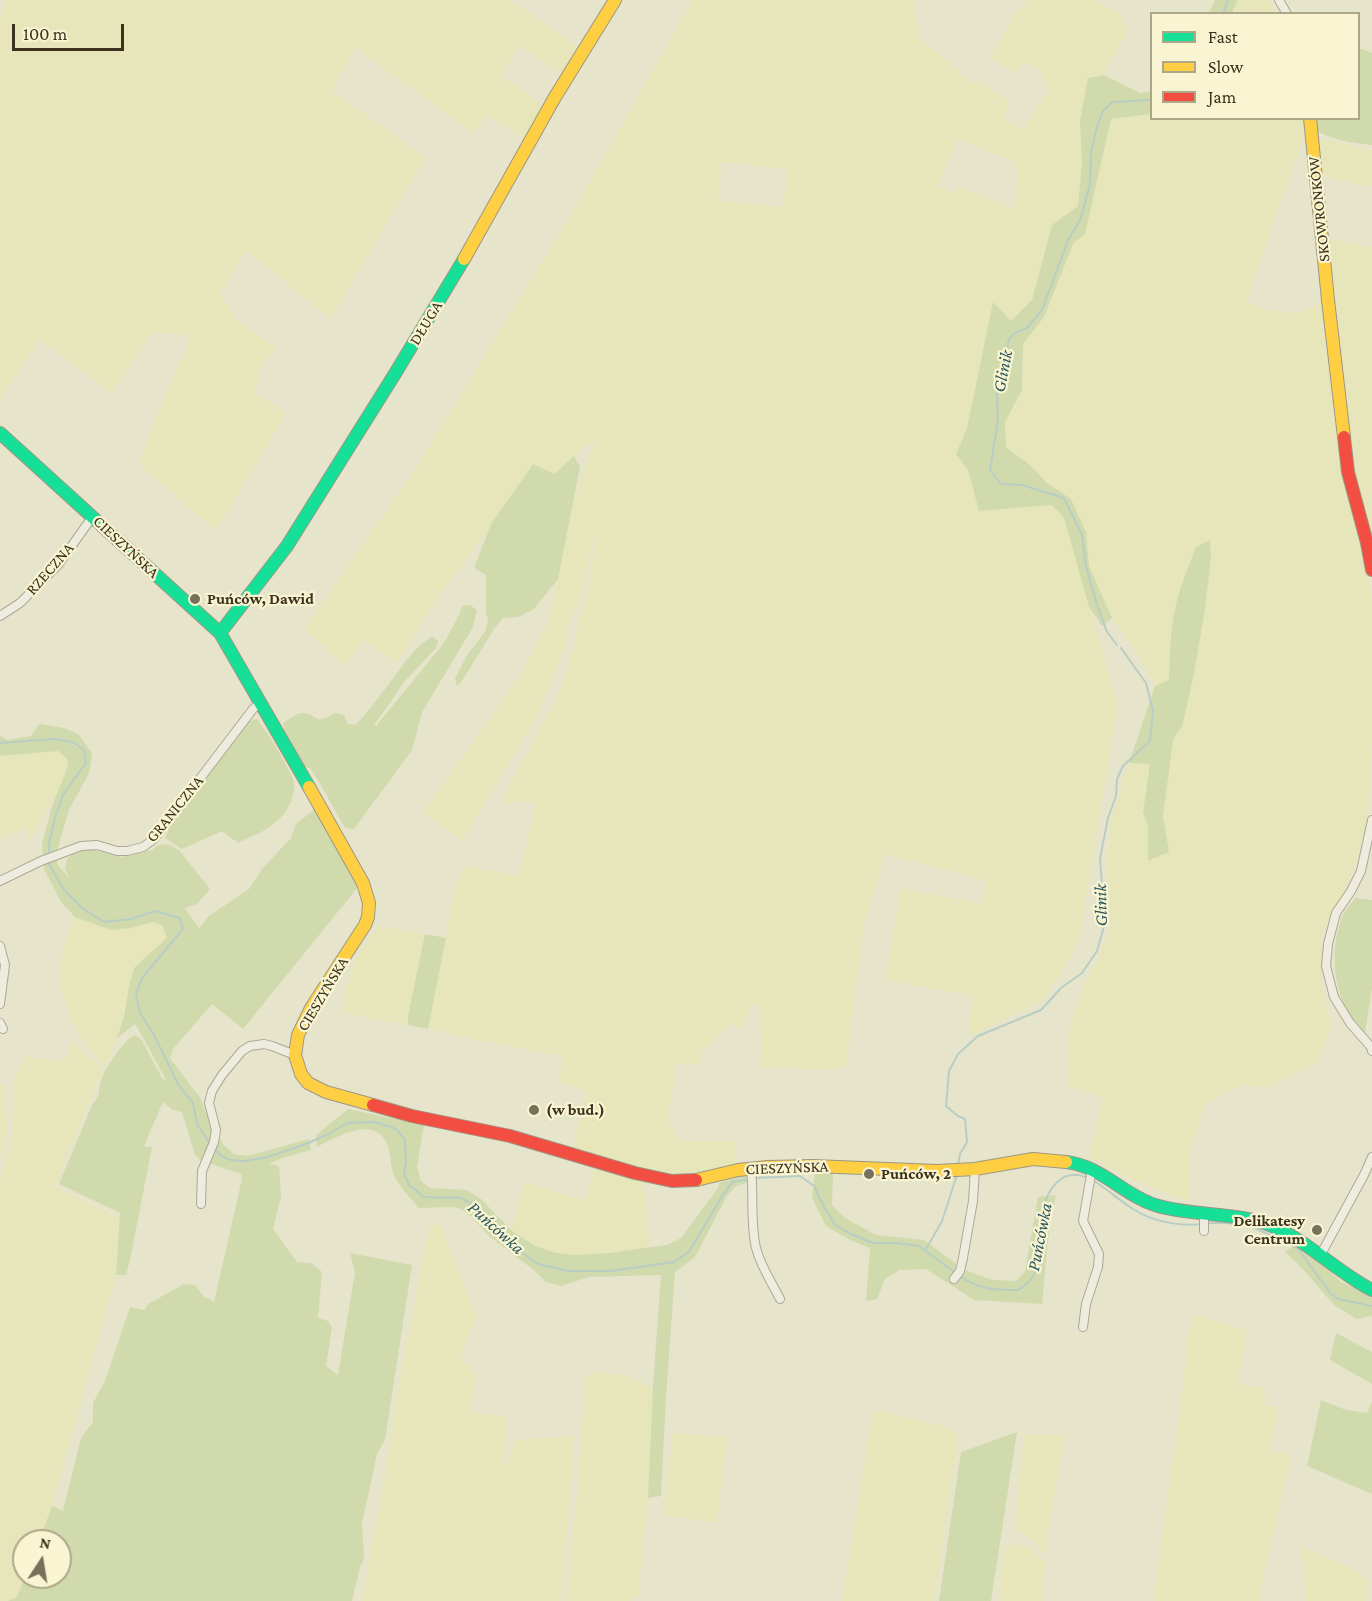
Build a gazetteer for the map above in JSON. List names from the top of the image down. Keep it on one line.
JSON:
{"streets":{"street":["SKOWRONKÓW","DŁUGA","CIESZYŃSKA","RZECZNA","GRANICZNA"]},"crossings":[["DŁUGA","CIESZYŃSKA"],["CIESZYŃSKA","RZECZNA"],["CIESZYŃSKA","GRANICZNA"]],"water":["Glinik","Puńcówka"],"places":["Puńców, Dawid","(w bud.)","Puńców, 2","Delikatesy Centrum"],"legend":["Fast","Slow","Jam"],"scale_bar":"100 m","north":"top"}
